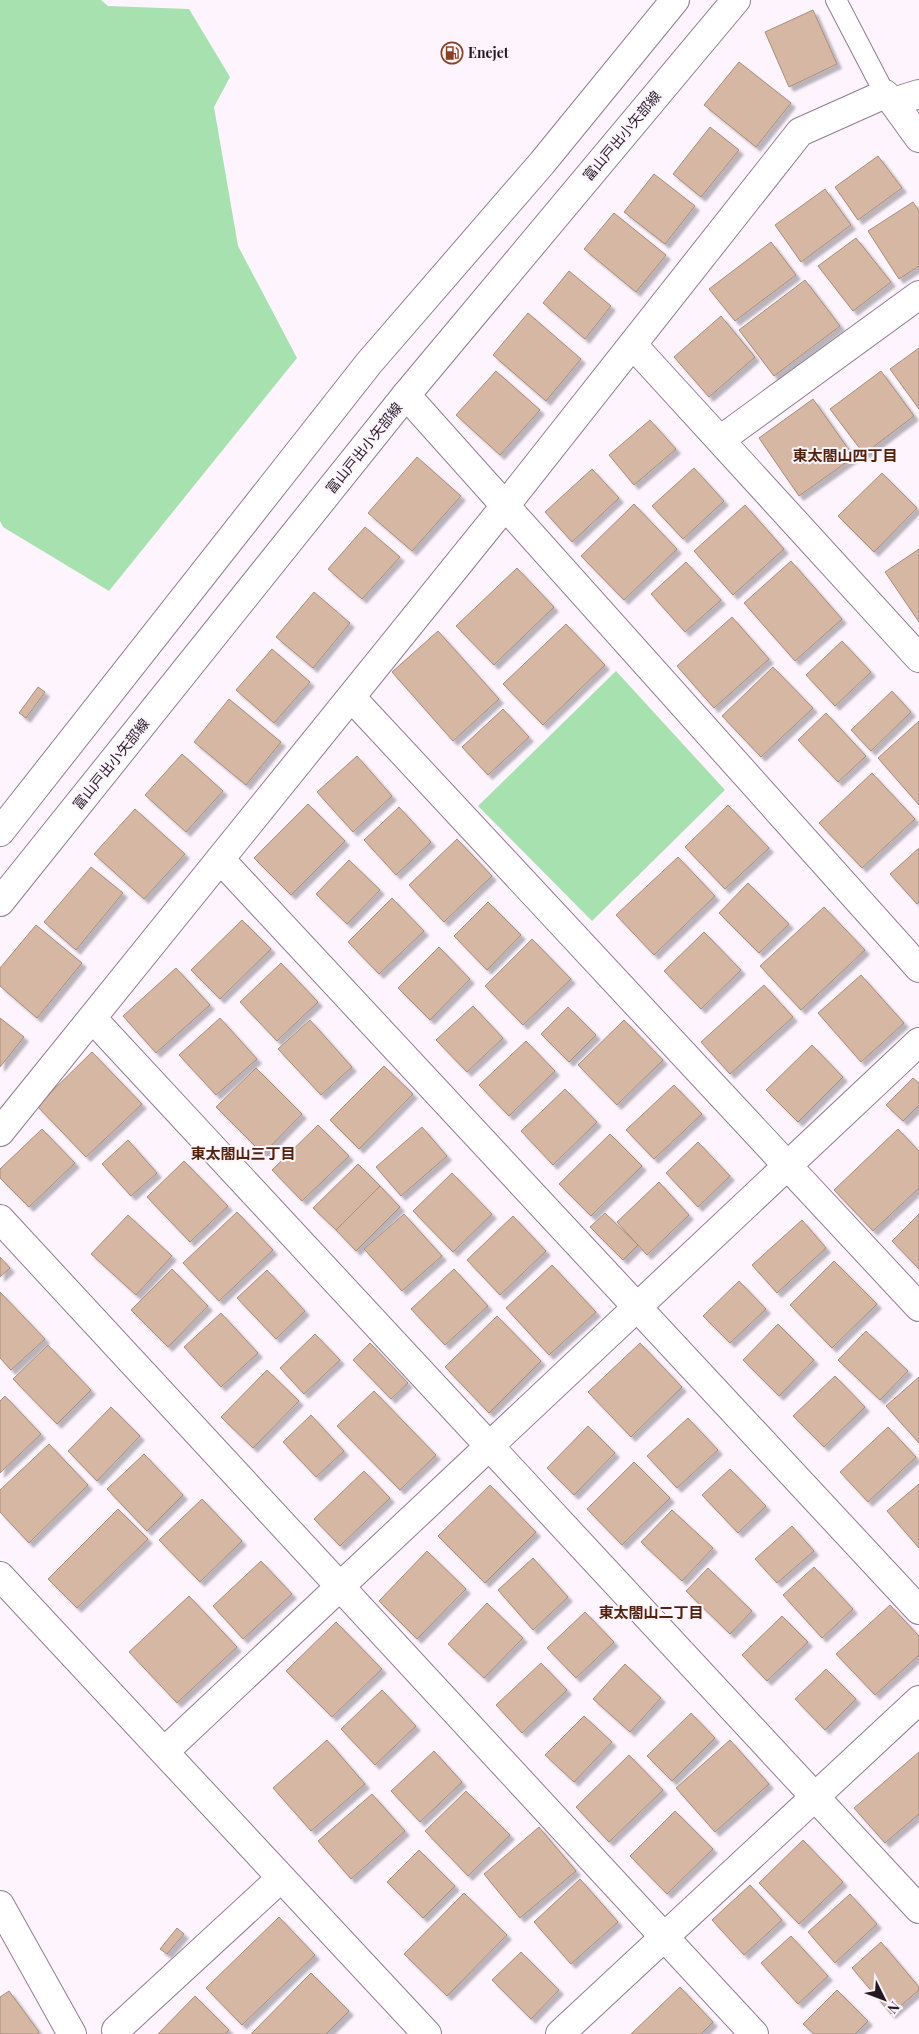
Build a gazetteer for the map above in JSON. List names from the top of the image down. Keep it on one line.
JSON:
{"streets":{"street":["富山戸出小矢部線"]},"districts":["東太閤山四丁目","東太閤山三丁目","東太閤山二丁目"],"places":{"fuel station":["Enejet"]},"north":"bottom right"}
